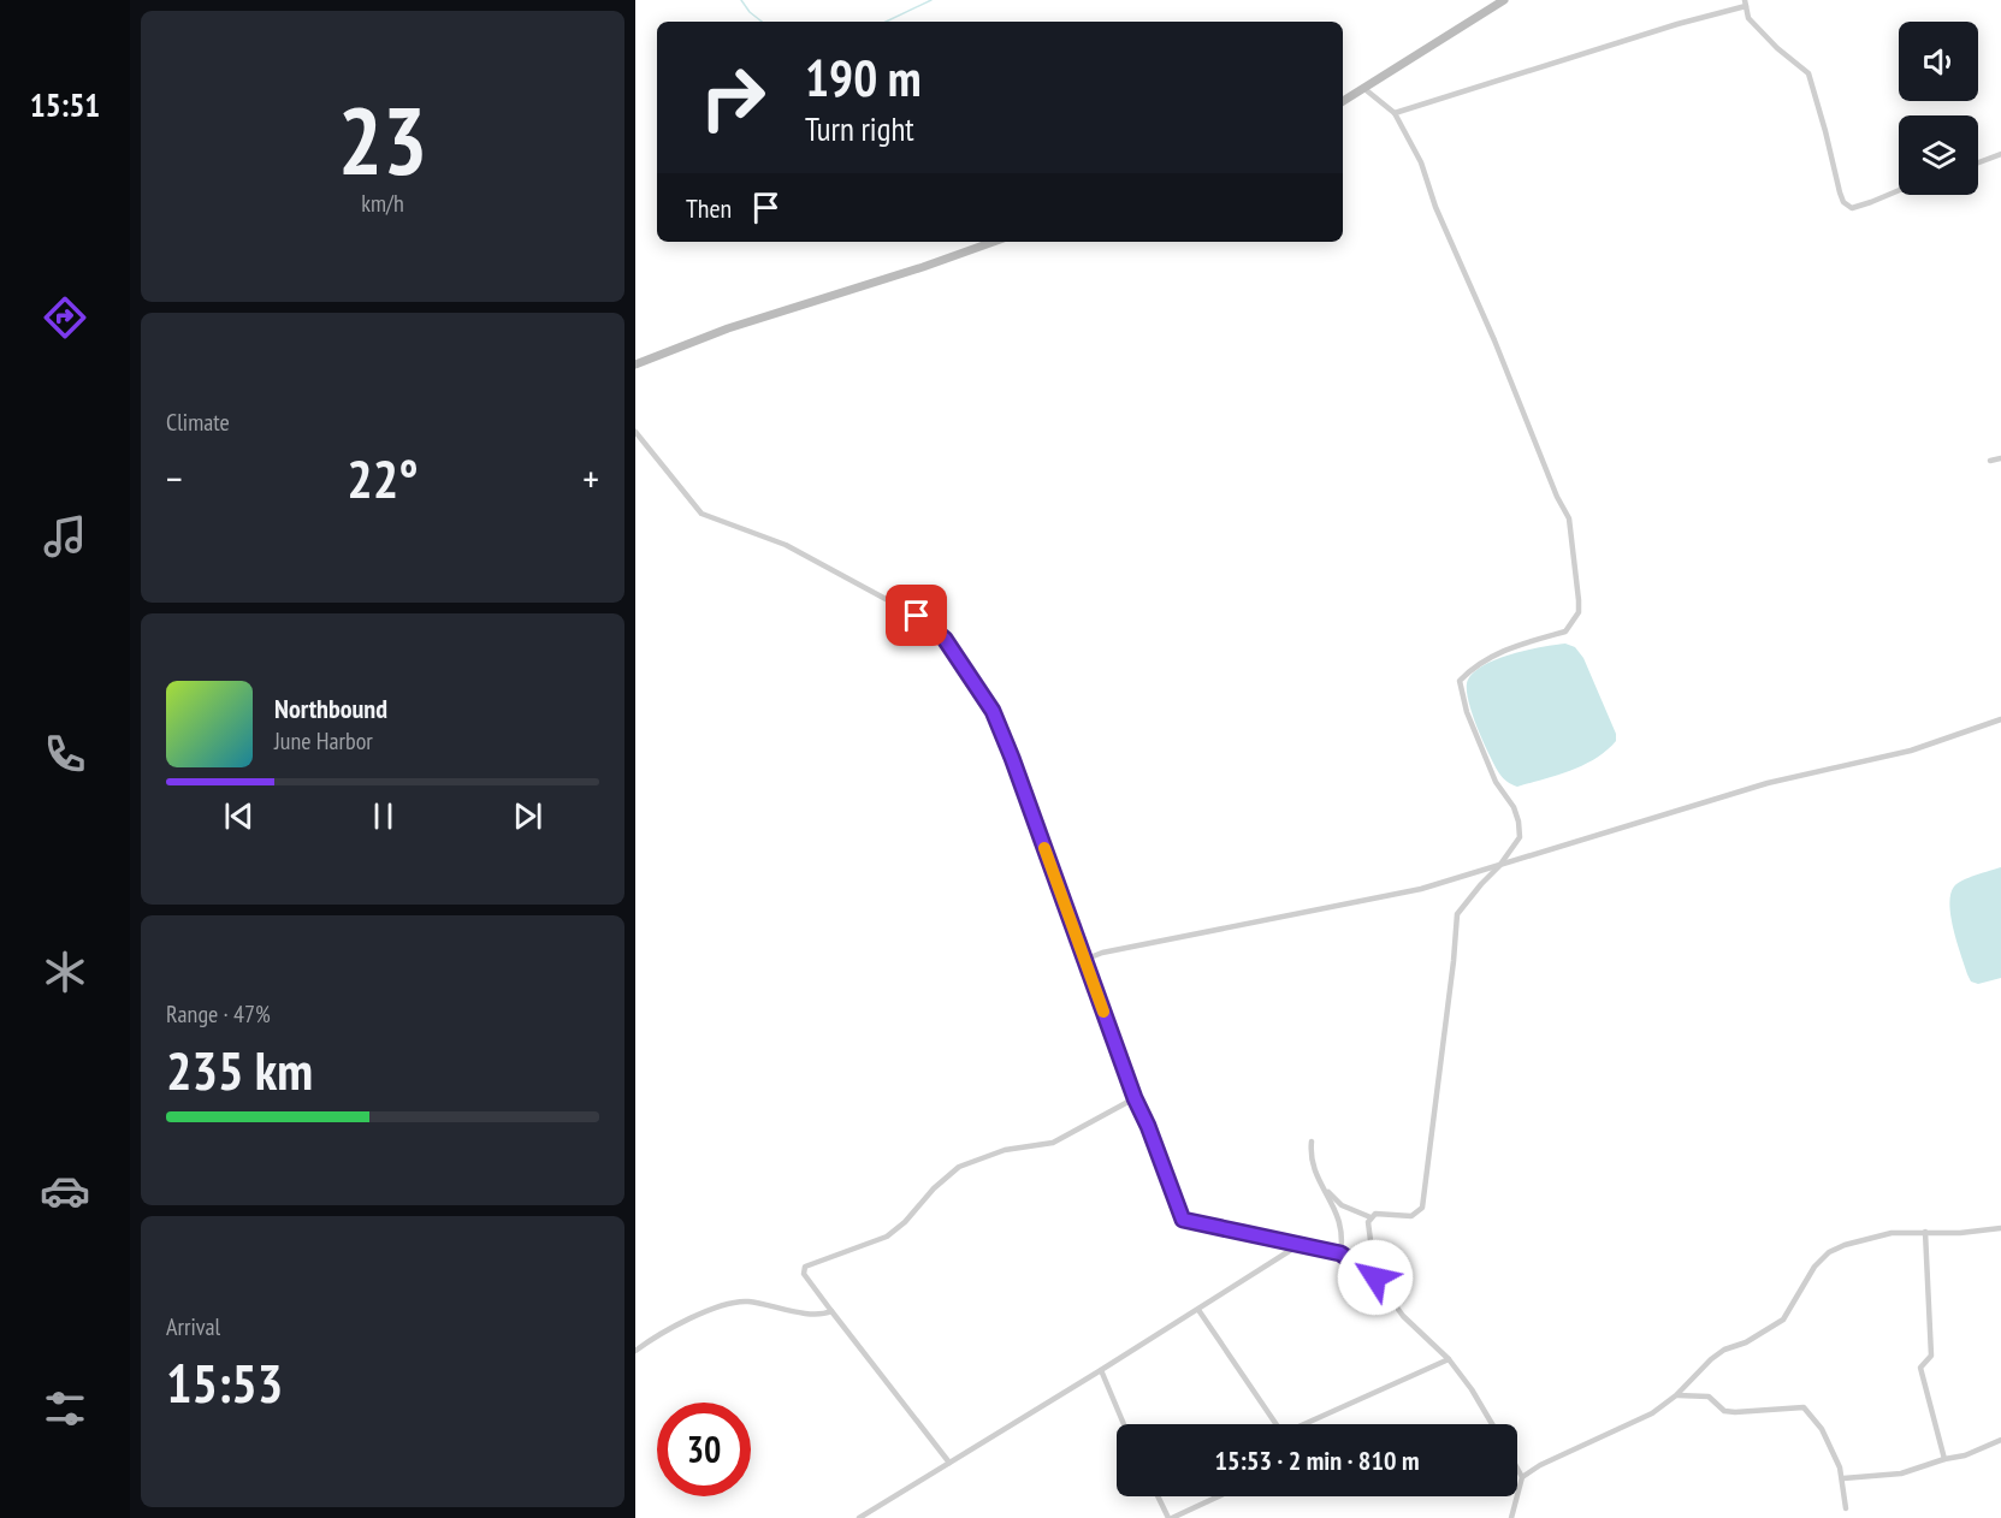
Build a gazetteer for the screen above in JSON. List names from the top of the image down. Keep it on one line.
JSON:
{"page":{"tabs":"15:51","tile":[["23","km/h"],"Climate",["Range · 47%","235 km"],["Arrival","15:53"]],"turn":["190 m","Turn right"],"then":"Then","heat":["−","22°","+"],"song":["Northbound","June Harbor"],"limit":"30","trip":"15:53 · 2 min · 810 m"}}
